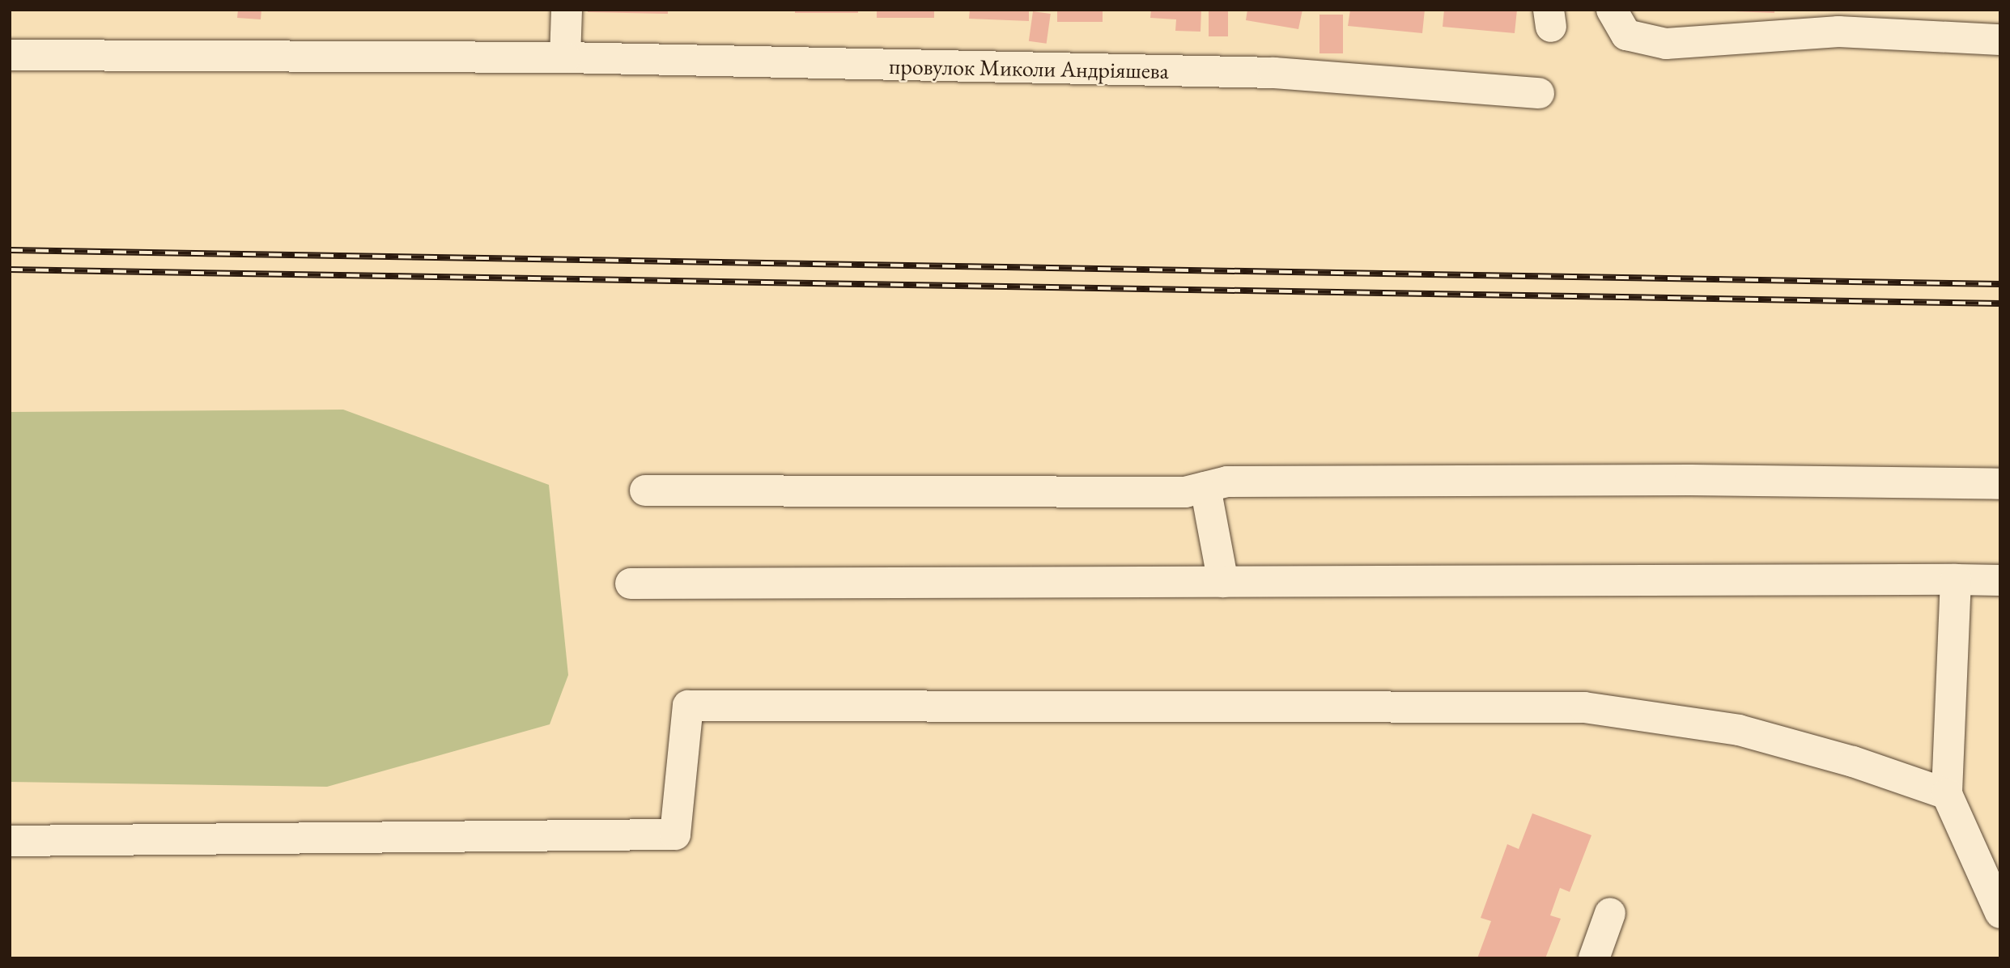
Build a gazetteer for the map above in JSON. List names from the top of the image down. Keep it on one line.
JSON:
{"streets":{"street":["провулок Миколи Андріяшева"]}}
